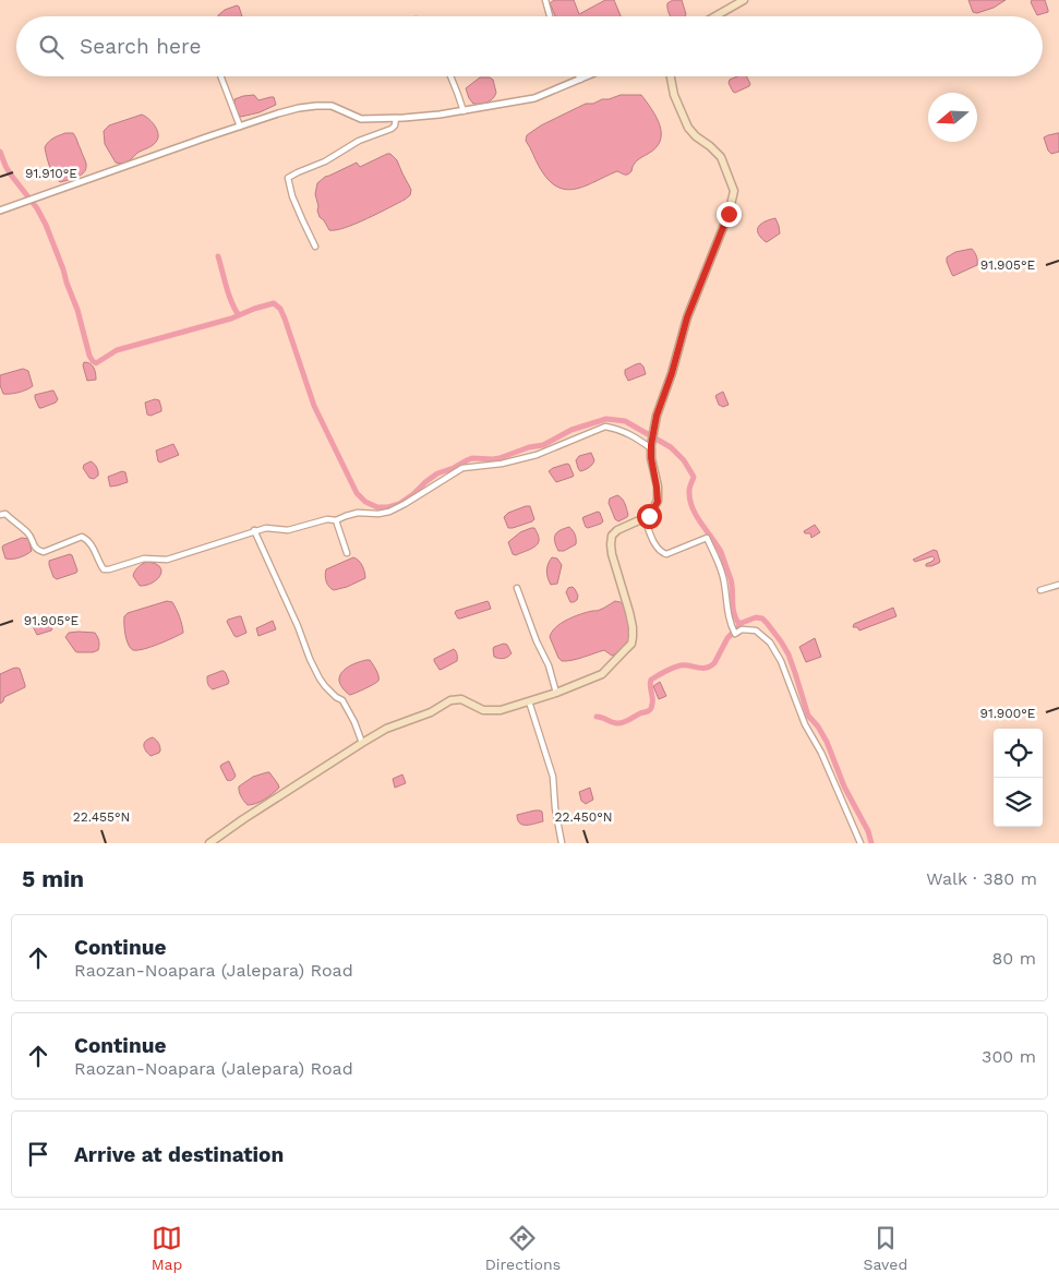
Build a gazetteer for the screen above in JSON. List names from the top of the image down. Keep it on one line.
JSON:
{"north":"left","page":{"search":"Search here","heading":["5 min","Walk · 380 m"],"list":[["Continue","Raozan-Noapara (Jalepara) Road","80 m"],["Continue","Raozan-Noapara (Jalepara) Road","300 m"],"Arrive at destination"],"nav":["Map","Directions","Saved"]},"coordinates":["91.910°E","91.905°E","91.900°E","22.455°N","22.450°N"]}
